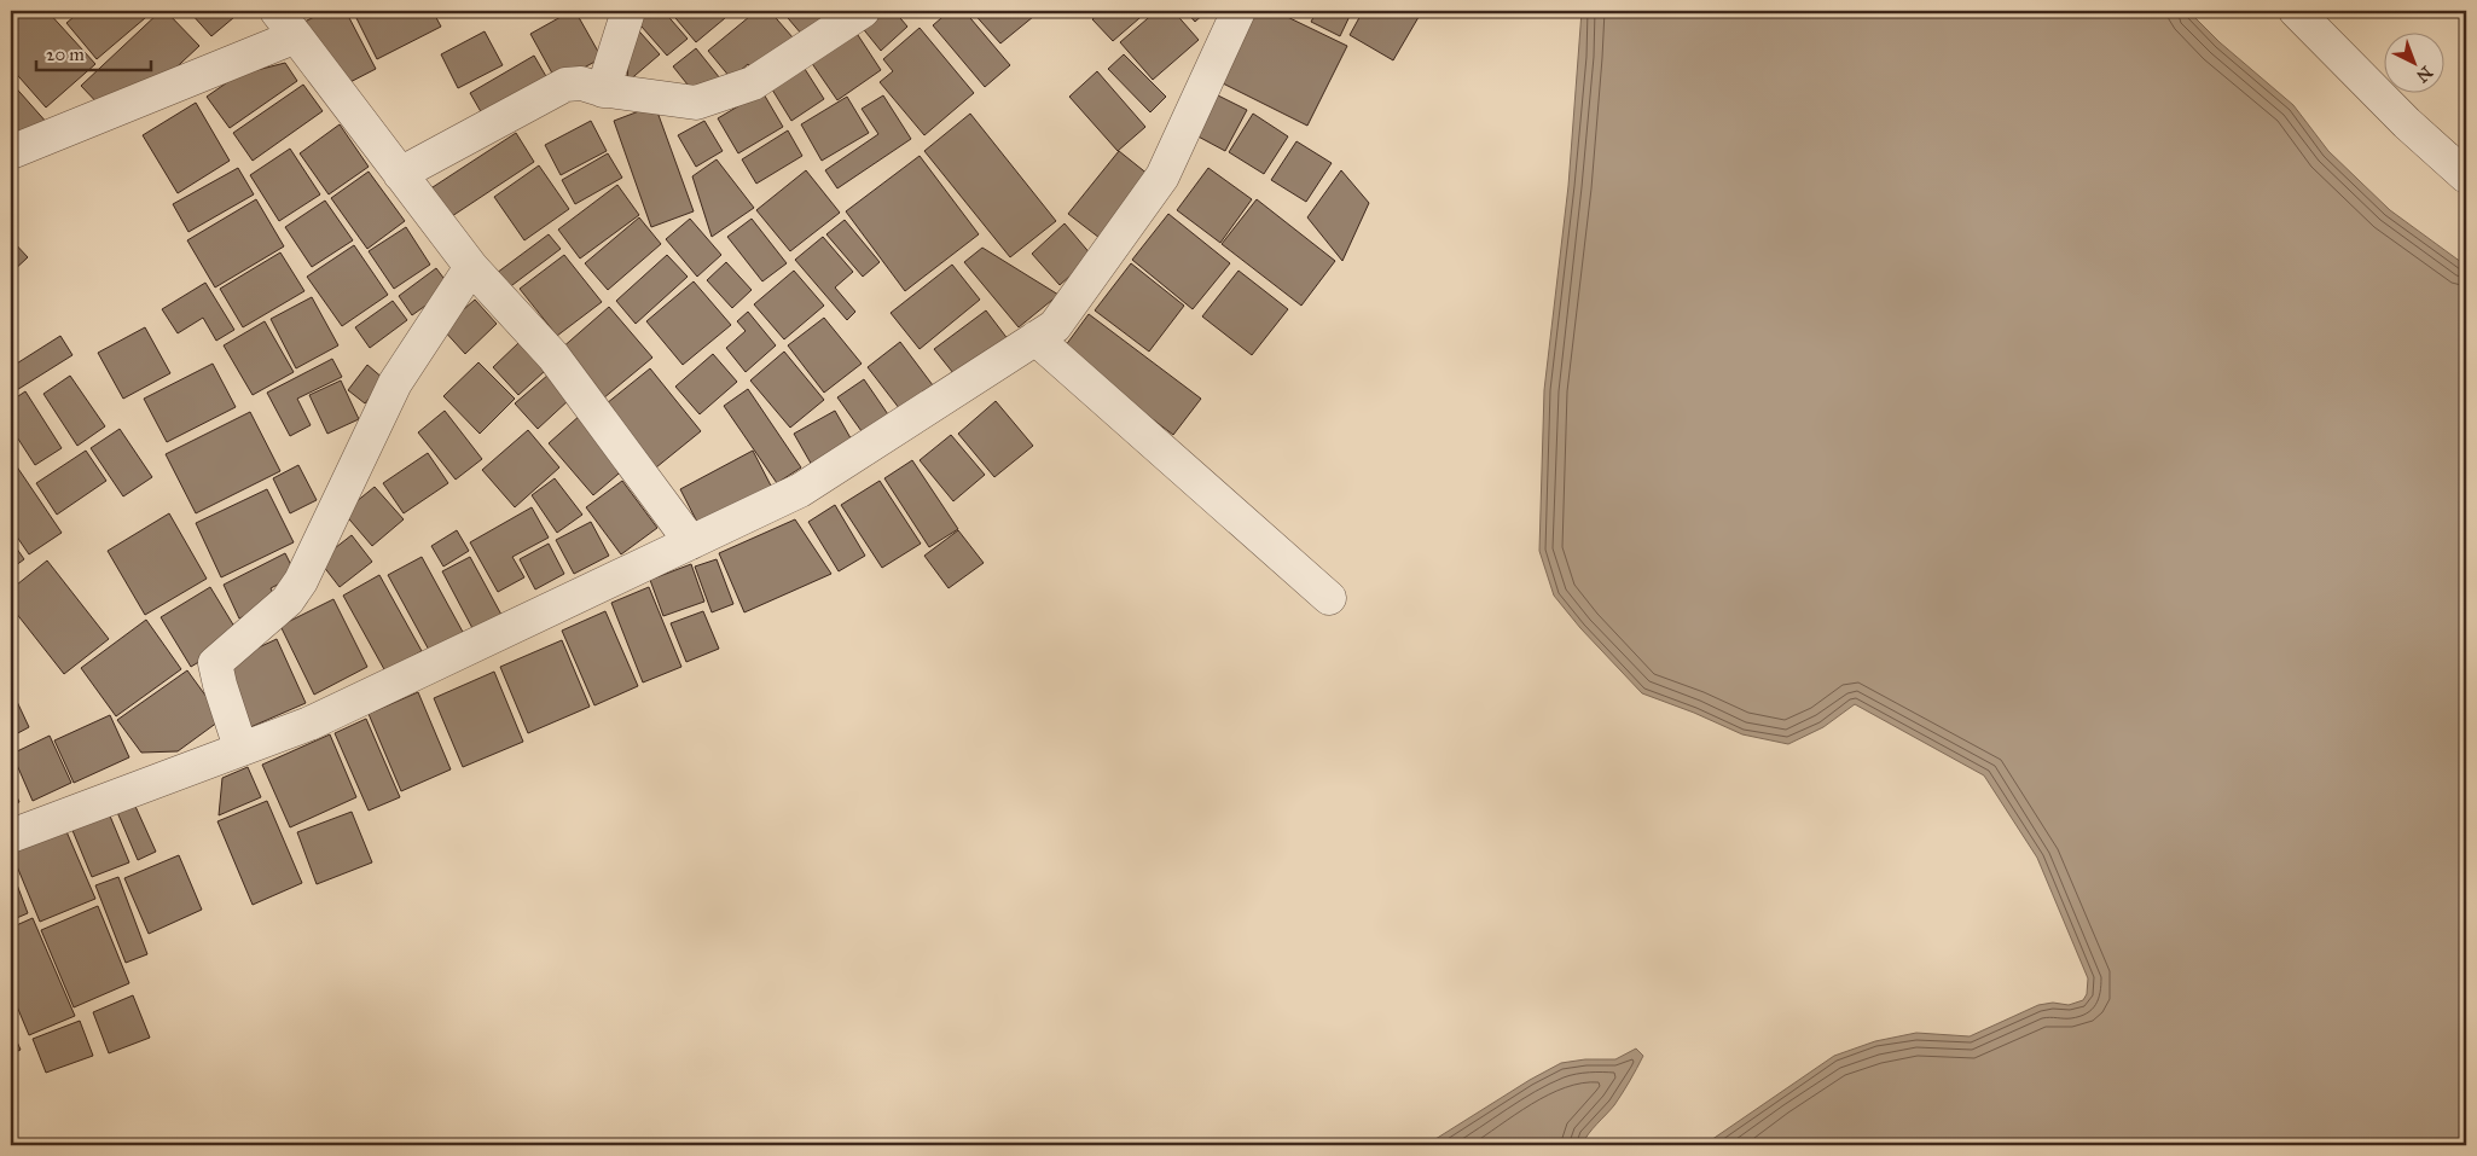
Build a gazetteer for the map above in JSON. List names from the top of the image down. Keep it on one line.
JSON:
{"scale_bar":"20 m","north":"bottom right"}
